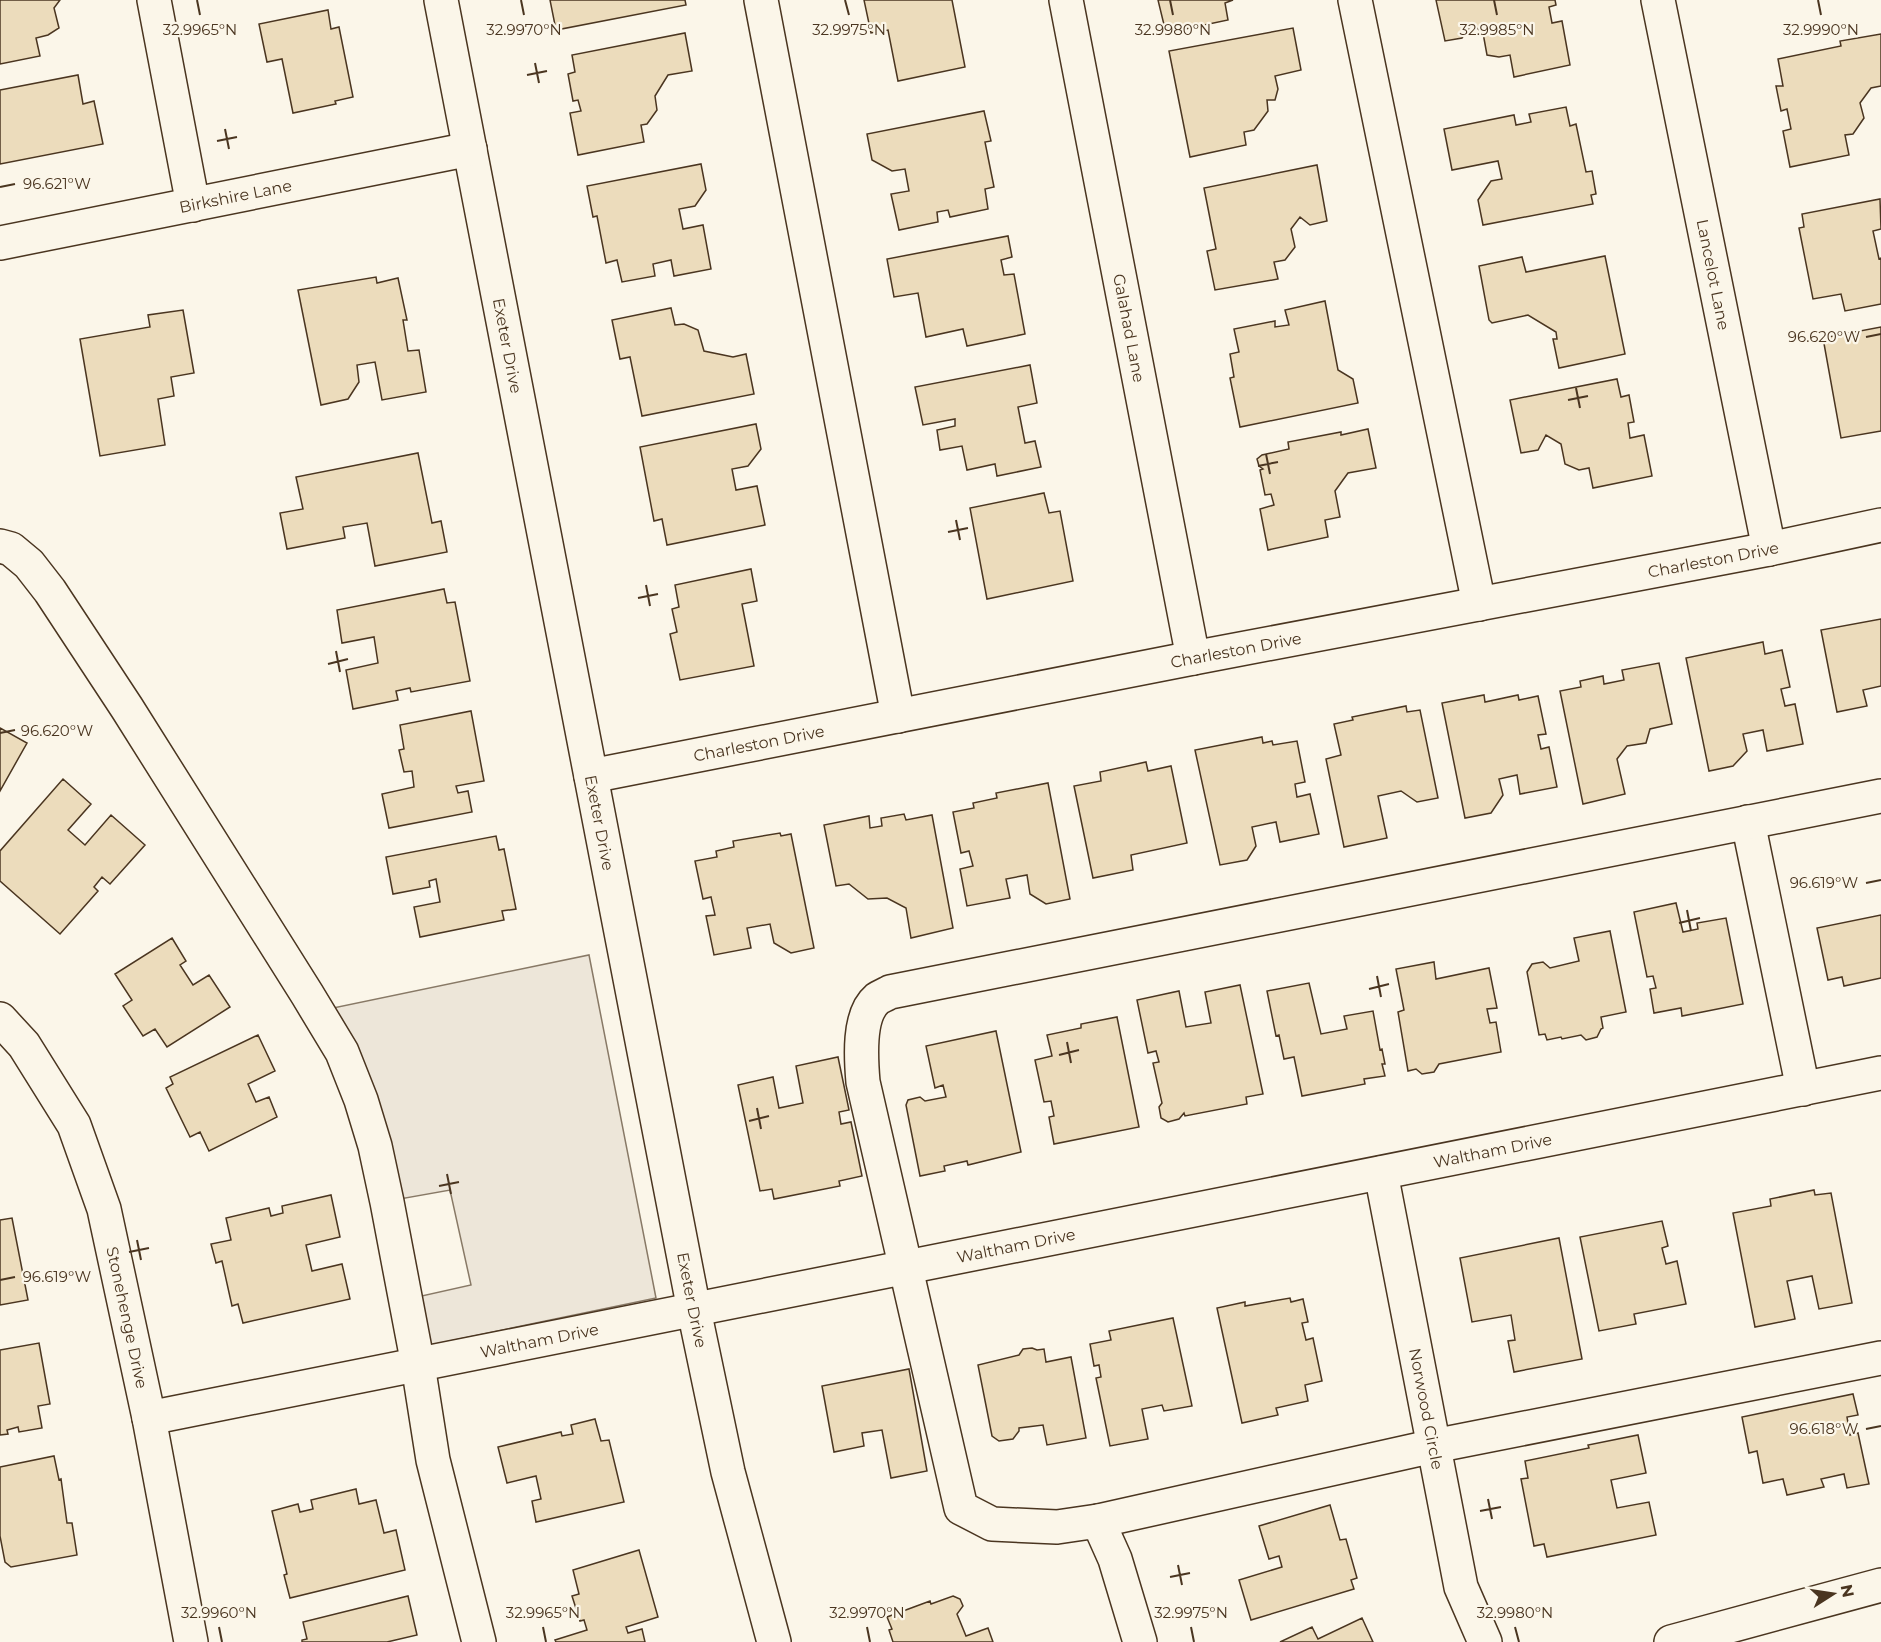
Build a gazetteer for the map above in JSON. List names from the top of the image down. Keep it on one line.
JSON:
{"streets":{"street":["Birkshire Lane","Lancelot Lane","Galahad Lane","Exeter Drive","Charleston Drive","Waltham Drive","Stonehenge Drive","Norwood Circle"]},"crossings":[["Birkshire Lane","Exeter Drive"],["Lancelot Lane","Charleston Drive"],["Galahad Lane","Charleston Drive"],["Exeter Drive","Charleston Drive"],["Exeter Drive","Waltham Drive"],["Waltham Drive","Stonehenge Drive"],["Waltham Drive","Norwood Circle"]],"north":"right","coordinates":["32.9965°N","32.9970°N","32.9975°N","32.9980°N","32.9985°N","32.9990°N","96.621°W","96.620°W","96.619°W","96.618°W","32.9960°N"]}
